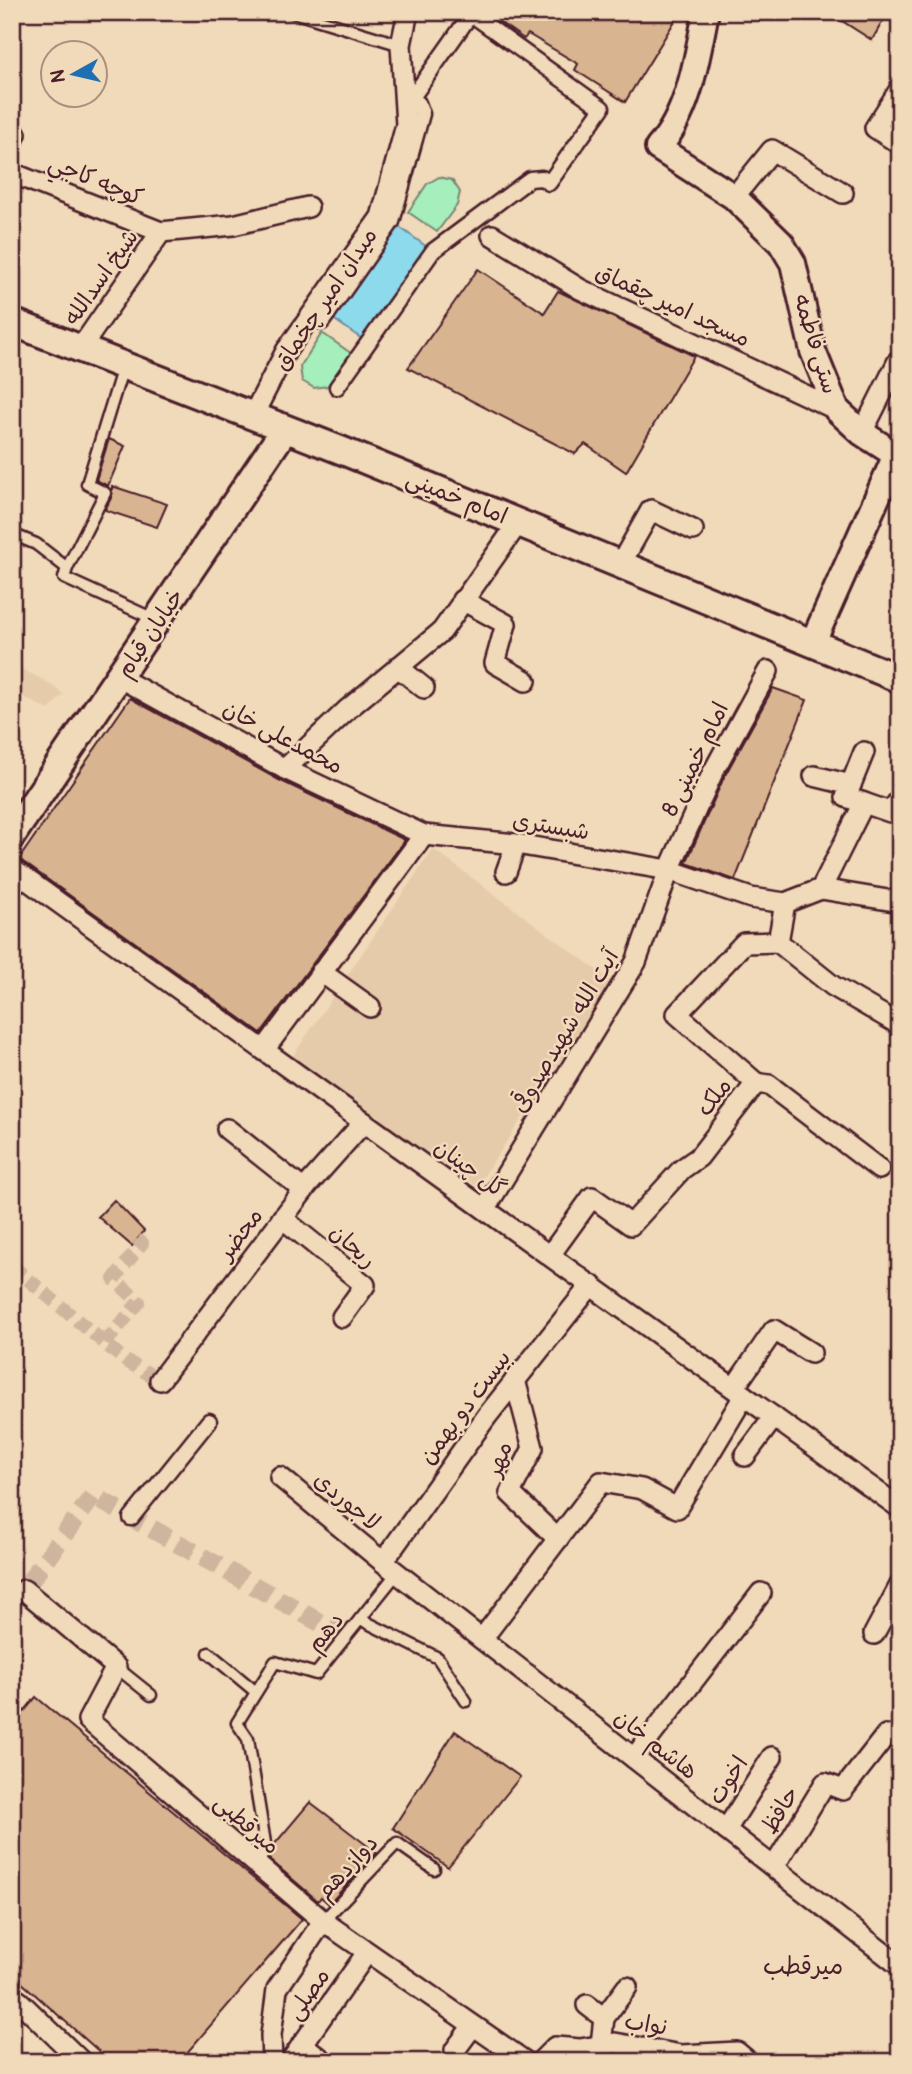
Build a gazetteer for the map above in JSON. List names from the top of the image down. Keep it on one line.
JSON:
{"streets":{"main road":["امام خمینی","خیابان قیام"],"street":["کوچه کاجي","شیخ اسدالله","میدان امیر چخماق","مسجد امیر چقماق","ستی فاطمه","محمدعلی خان","امام خمینی 8","شبستری","آیت الله شهیدصدوقی","ملک","گل چینان","محضر","ریحان","بیست دو بهمن","مهر","لاجوردی","هاشم خان","اخوت","حافظ","میرقطبی","مصلی","نواب"],"lane":["دهم","دوازدهم"]},"crossings":[["کوچه کاجي","شیخ اسدالله"],["شیخ اسدالله","امام خمینی"],["میدان امیر چخماق","امام خمینی"],["مسجد امیر چقماق","ستی فاطمه"],["ستی فاطمه","امام خمینی"],["امام خمینی","خیابان قیام"],["خیابان قیام","محمدعلی خان"],["محمدعلی خان","شبستری"],["امام خمینی 8","شبستری"],["امام خمینی 8","آیت الله شهیدصدوقی"],["شبستری","آیت الله شهیدصدوقی"],["آیت الله شهیدصدوقی","گل چینان"],["ملک","گل چینان"],["گل چینان","محضر"],["گل چینان","بیست دو بهمن"],["محضر","ریحان"],["بیست دو بهمن","مهر"],["بیست دو بهمن","لاجوردی"],["بیست دو بهمن","دهم"],["بیست دو بهمن","هاشم خان"],["لاجوردی","دهم"],["لاجوردی","هاشم خان"],["دهم","هاشم خان"],["دهم","میرقطبی"],["هاشم خان","اخوت"],["هاشم خان","حافظ"],["میرقطبی","دوازدهم"],["میرقطبی","مصلی"]],"districts":["میرقطب"],"north":"left"}
